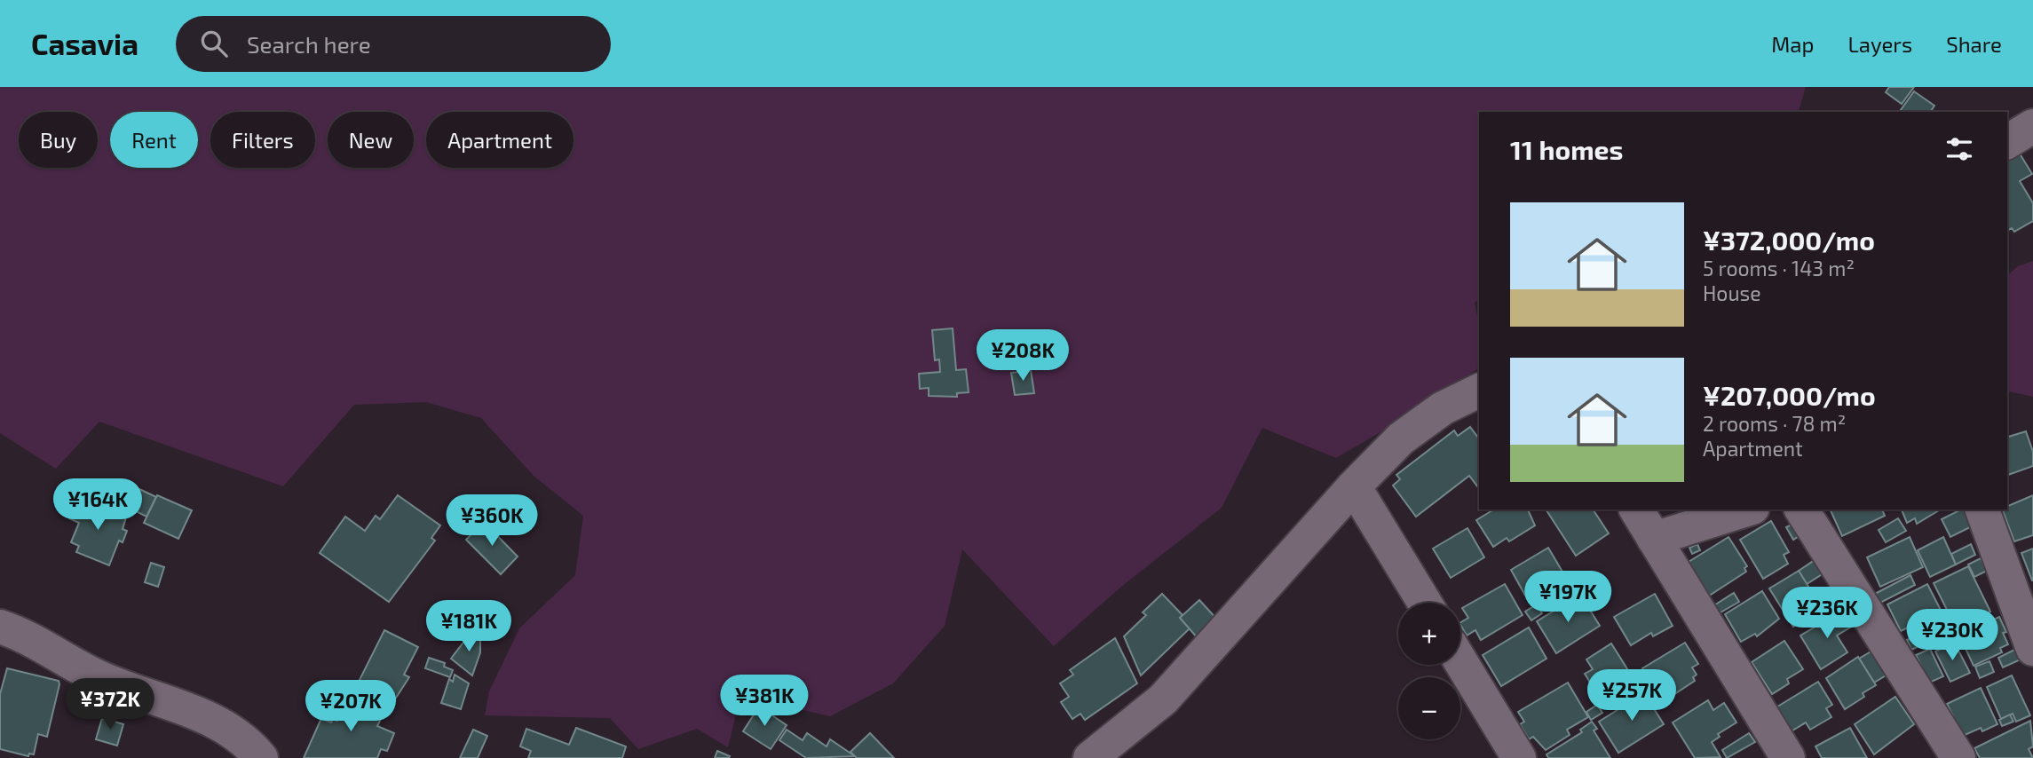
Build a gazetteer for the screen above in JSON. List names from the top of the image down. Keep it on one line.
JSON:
{"page":{"header":"Casavia","search":"Search here","nav":["Map","Layers","Share"],"chip":["Buy","Rent","Filters","New","Apartment"],"heading":"11 homes","list":[{"name":"¥372,000/mo","note":"5 rooms · 143 m² · House"},{"name":"¥207,000/mo","note":"2 rooms · 78 m² · Apartment"}],"price":["¥208K","¥164K","¥360K","¥197K","¥236K","¥181K","¥230K","¥257K","¥381K","¥372K","¥207K"],"map_buttons":["+","−"]}}
